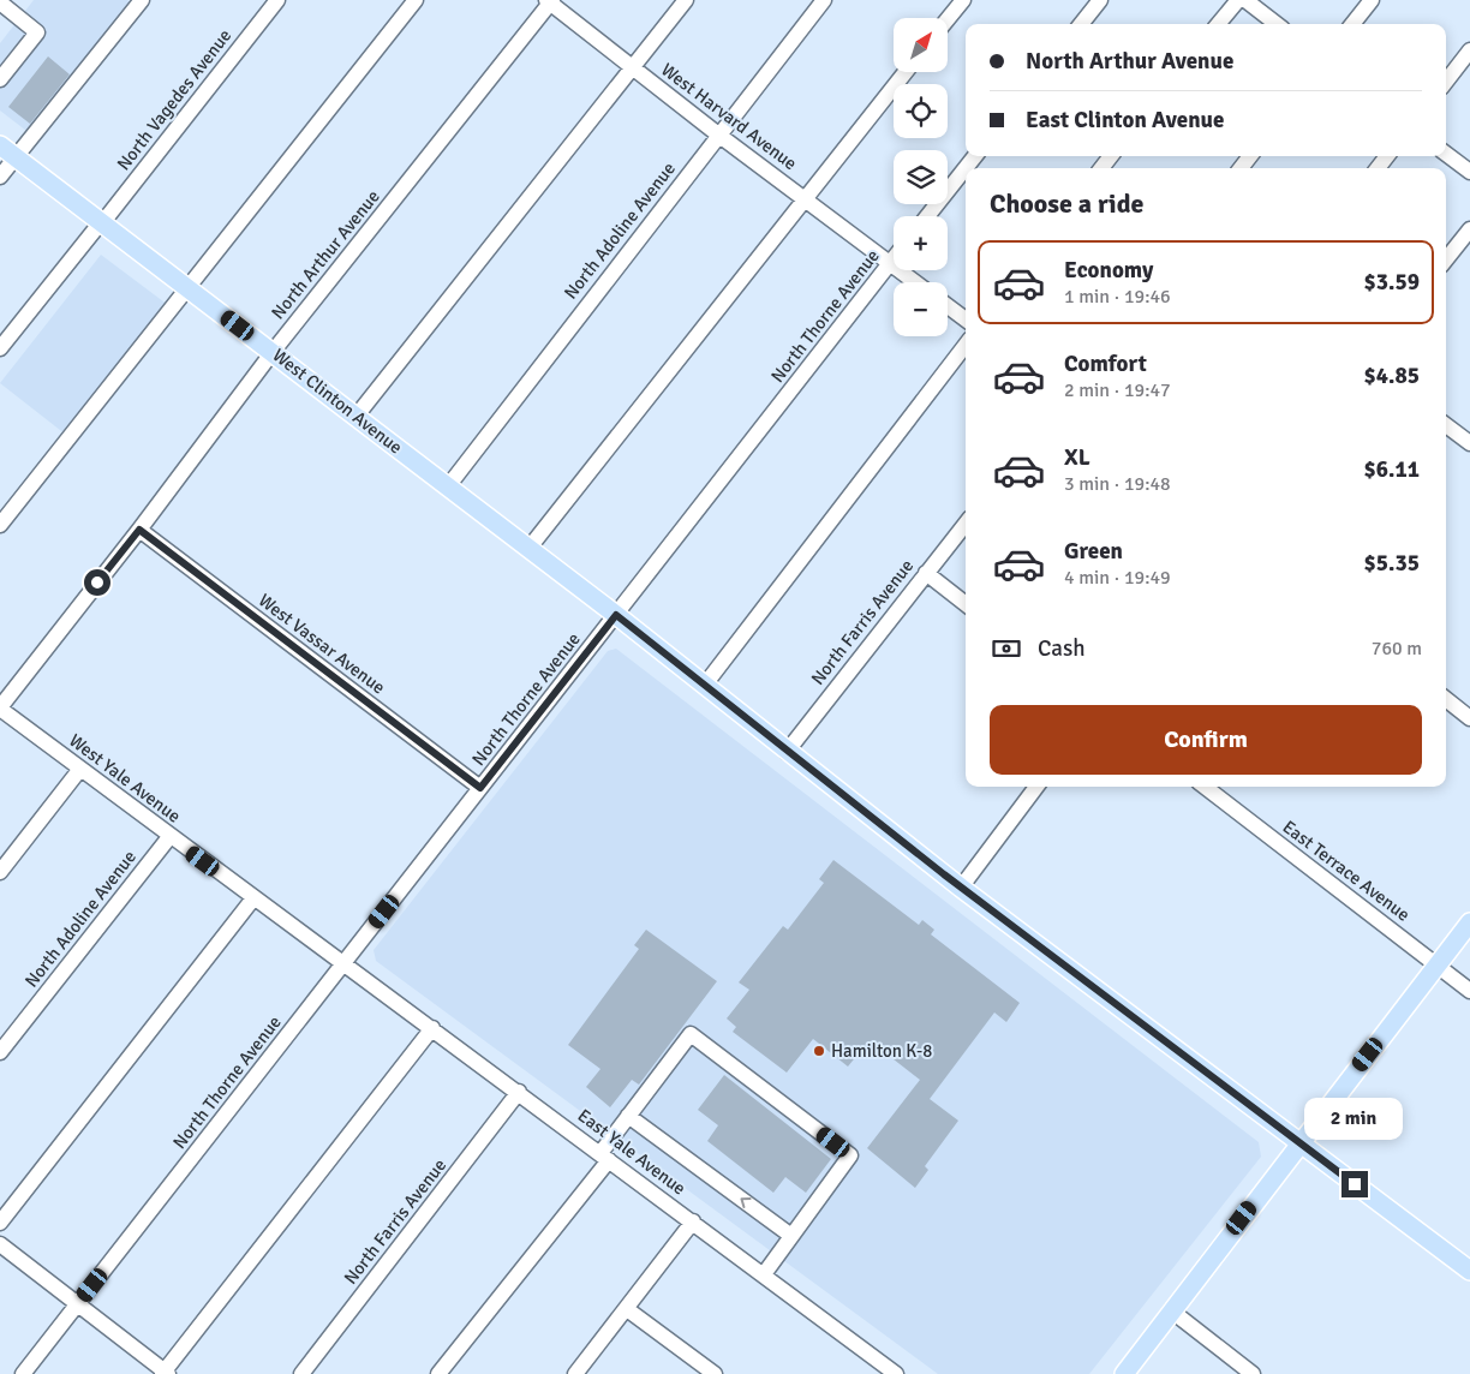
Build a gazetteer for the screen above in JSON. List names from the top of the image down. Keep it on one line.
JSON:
{"streets":{"main road":["West Clinton Avenue"],"street":["North Vagedes Avenue","West Harvard Avenue","North Adoline Avenue","North Arthur Avenue","North Thorne Avenue","North Farris Avenue","West Vassar Avenue","West Yale Avenue","East Terrace Avenue","East Yale Avenue"]},"crossings":[["North Vagedes Avenue","West Clinton Avenue"],["West Harvard Avenue","North Adoline Avenue"],["West Harvard Avenue","North Arthur Avenue"],["West Harvard Avenue","North Thorne Avenue"],["North Adoline Avenue","West Clinton Avenue"],["North Adoline Avenue","West Yale Avenue"],["North Arthur Avenue","West Clinton Avenue"],["North Arthur Avenue","West Vassar Avenue"],["North Arthur Avenue","West Yale Avenue"],["North Thorne Avenue","West Clinton Avenue"],["North Thorne Avenue","West Vassar Avenue"],["North Thorne Avenue","West Yale Avenue"],["North Thorne Avenue","East Yale Avenue"],["West Clinton Avenue","North Farris Avenue"],["North Farris Avenue","East Yale Avenue"],["West Yale Avenue","East Yale Avenue"]],"places":["Hamilton K-8"],"north":"top right","page":{"map_buttons":["+","−"],"banner":["North Arthur Avenue","East Clinton Avenue"],"heading":"Choose a ride","list":[{"name":"Economy","note":"1 min · 19:46","value":"$3.59"},{"name":"Comfort","note":"2 min · 19:47","value":"$4.85"},{"name":"XL","note":"3 min · 19:48","value":"$6.11"},{"name":"Green","note":"4 min · 19:49","value":"$5.35"}],"pay":["Cash","760 m"],"buttons":"Confirm","bubble":"2 min"}}
